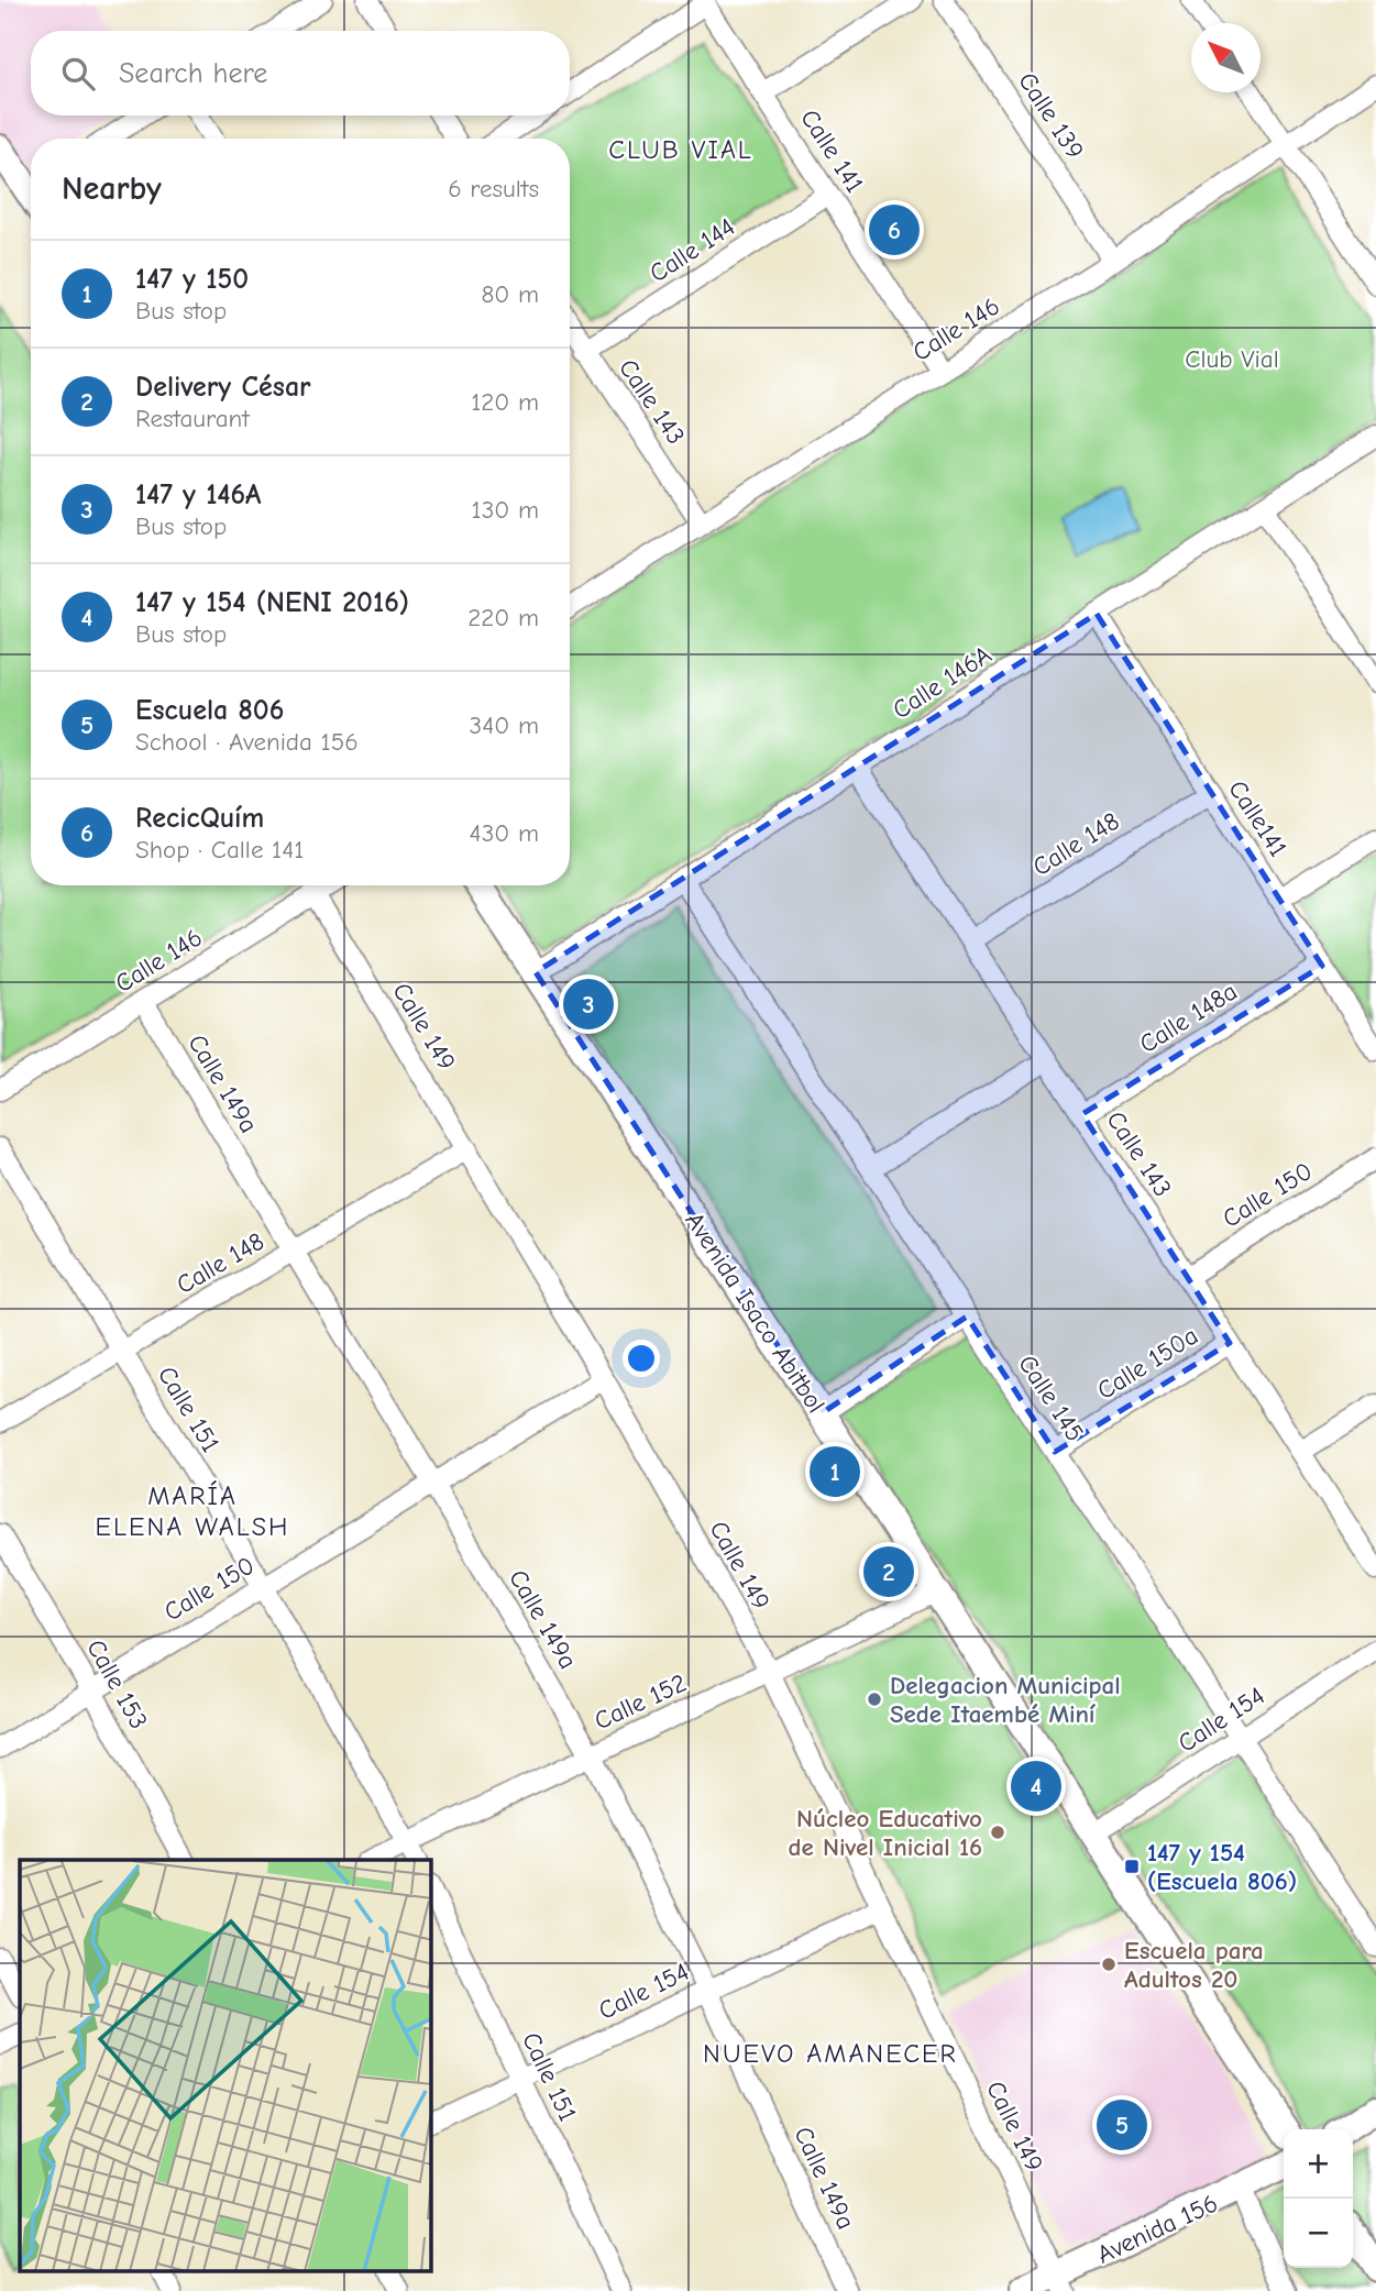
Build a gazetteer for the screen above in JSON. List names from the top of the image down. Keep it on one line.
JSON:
{"streets":{"main road":["Avenida Isaco Abitbol","Avenida 156"],"street":["Calle 139","Calle 141","Calle 144","Calle 146","Calle 143","Calle 146A","Calle141","Calle 148","Calle 148a","Calle 149","Calle 149a","Calle 150","Calle 150a","Calle 145","Calle 151","Calle 153","Calle 152","Calle 154"]},"crossings":[["Calle 139","Calle 146"],["Calle 141","Calle 144"],["Calle 141","Calle 146"],["Calle 144","Calle 143"],["Calle 146","Calle 143"],["Calle 146","Calle 149"],["Calle 146","Calle 149a"],["Calle 143","Calle 146A"],["Calle 143","Calle 148"],["Calle 143","Calle 148a"],["Calle 143","Calle 150"],["Calle 143","Calle 150a"],["Calle 146A","Calle141"],["Calle 146A","Avenida Isaco Abitbol"],["Calle 146A","Calle 145"],["Calle141","Calle 148"],["Calle141","Calle 148a"],["Calle 148","Calle 149"],["Calle 148","Calle 149a"],["Calle 148","Calle 151"],["Calle 149","Calle 150"],["Calle 149","Calle 152"],["Calle 149","Calle 154"],["Calle 149","Avenida 156"],["Calle 149a","Calle 150"],["Calle 149a","Calle 152"],["Calle 149a","Calle 154"],["Calle 150","Calle 151"],["Calle 150","Calle 153"],["Avenida Isaco Abitbol","Calle 152"],["Avenida Isaco Abitbol","Calle 154"],["Calle 150a","Calle 145"],["Calle 145","Calle 154"],["Calle 151","Calle 152"],["Calle 151","Calle 154"]],"districts":["CLUB VIAL","MARÍA ELENA WALSH","NUEVO AMANECER"],"parks":["Club Vial"],"places":{"other":["Delegacion Municipal Sede Itaembé Miní","Núcleo Educativo de Nivel Inicial 16","Escuela para Adultos 20"],"transit":["147 y 154 (Escuela 806)"]},"north":"top left","page":{"search":"Search here","heading":["Nearby","6 results"],"pins":["6","3","1","2","4","5"],"list":[{"mark":"1","name":"147 y 150","note":"Bus stop","value":"80 m"},{"mark":"2","name":"Delivery César","note":"Restaurant","value":"120 m"},{"mark":"3","name":"147 y 146A","note":"Bus stop","value":"130 m"},{"mark":"4","name":"147 y 154 (NENI 2016)","note":"Bus stop","value":"220 m"},{"mark":"5","name":"Escuela 806","note":"School · Avenida 156","value":"340 m"},{"mark":"6","name":"RecicQuím","note":"Shop · Calle 141","value":"430 m"}],"map_buttons":["+","−"]}}
